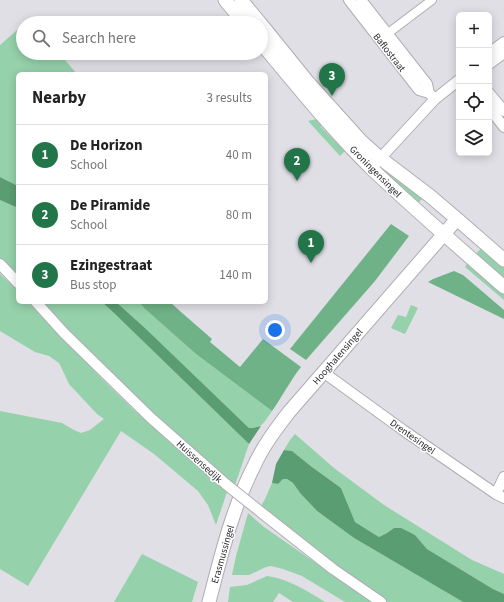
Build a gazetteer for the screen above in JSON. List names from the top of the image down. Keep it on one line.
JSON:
{"streets":{"street":["Baflostraat","Groningensingel","Hooghalensingel","Drentesingel","Huissensedijk","Erasmussingel"]},"crossings":[["Groningensingel","Hooghalensingel"],["Hooghalensingel","Drentesingel"],["Hooghalensingel","Erasmussingel"]],"page":{"map_buttons":["+","−"],"search":"Search here","pins":["3","2","1"],"heading":["Nearby","3 results"],"list":[{"mark":"1","name":"De Horizon","note":"School","value":"40 m"},{"mark":"2","name":"De Piramide","note":"School","value":"80 m"},{"mark":"3","name":"Ezingestraat","note":"Bus stop","value":"140 m"}]}}
